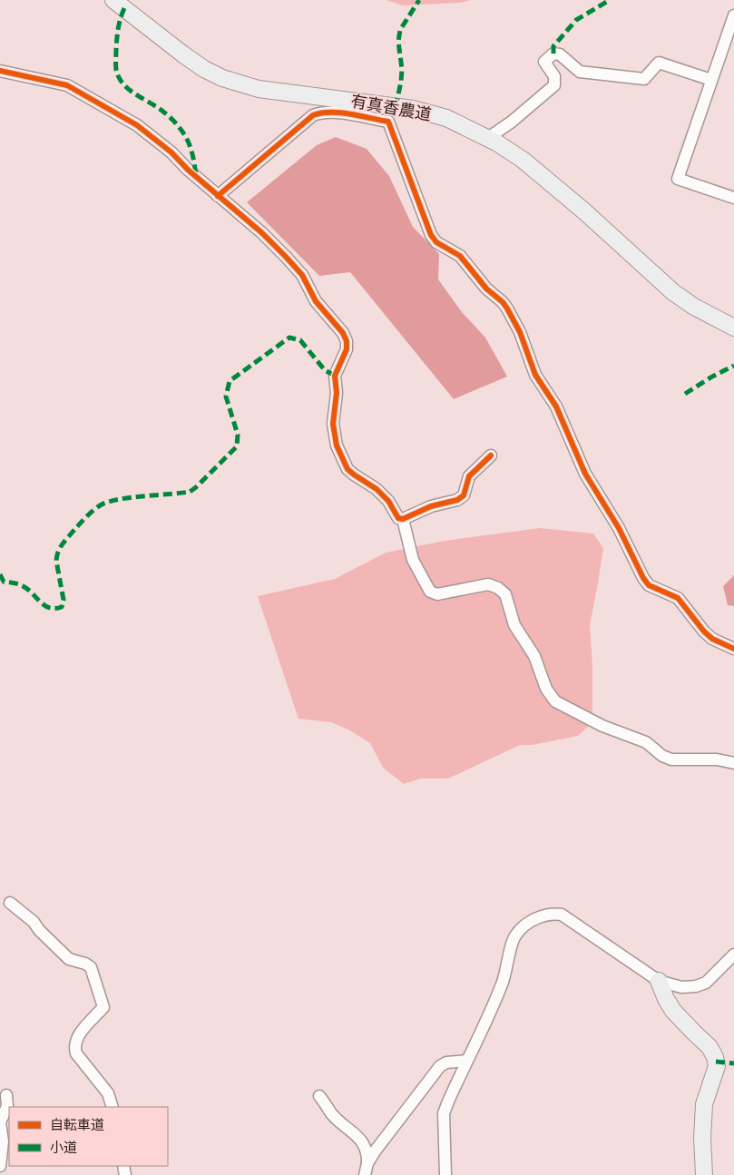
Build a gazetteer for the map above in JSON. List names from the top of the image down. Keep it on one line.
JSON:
{"streets":{"street":["有真香農道"]},"legend":["自転車道","小道"]}
